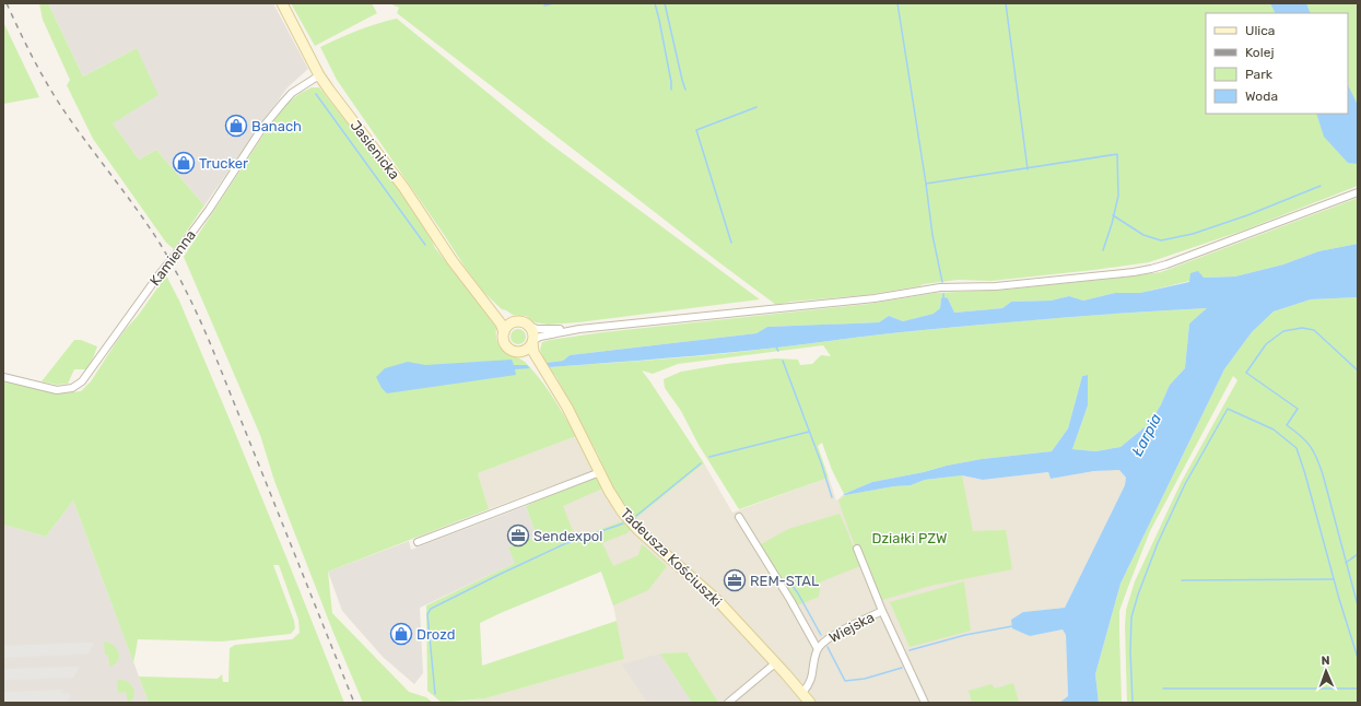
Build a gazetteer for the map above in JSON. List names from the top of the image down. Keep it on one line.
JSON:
{"streets":{"main road":["Jasienicka","Tadeusza Kościuszki"],"street":["Kamienna","Wiejska"]},"crossings":[["Jasienicka","Kamienna"],["Tadeusza Kościuszki","Wiejska"]],"water":["Łarpia"],"parks":["Działki PZW"],"places":{"shop":["Banach","Trucker","Drozd"],"office":["Sendexpol","REM-STAL"]},"legend":["Ulica","Kolej","Park","Woda"],"north":"top"}
